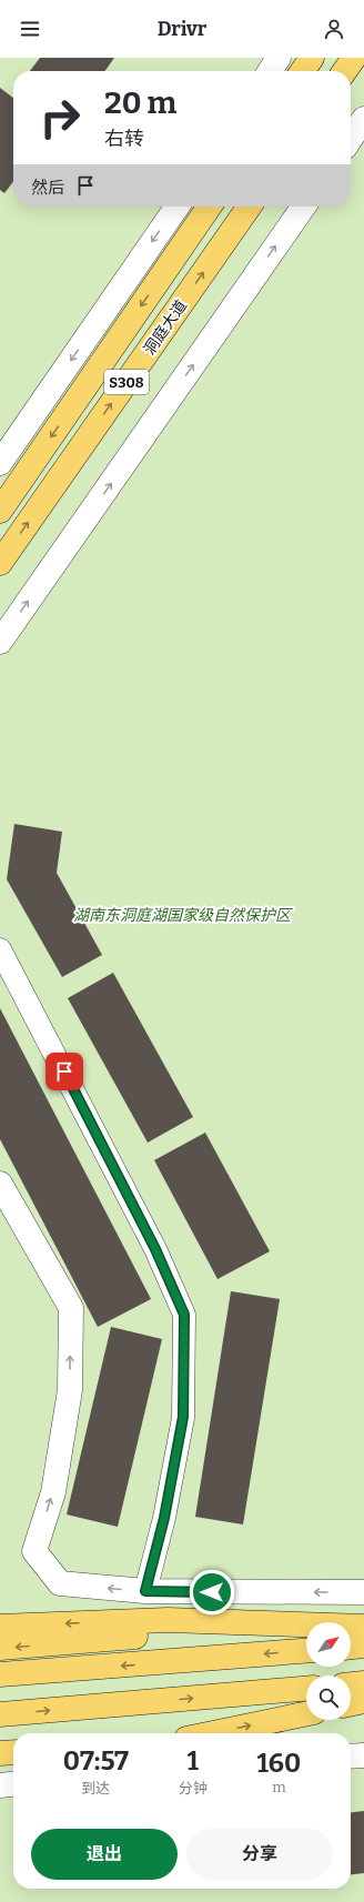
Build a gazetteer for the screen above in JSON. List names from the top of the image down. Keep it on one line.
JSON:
{"streets":{"main road":["洞庭大道","S308"]},"parks":["湖南东洞庭湖国家级自然保护区"],"north":"top right","page":{"header":"Drivr","turn":["20 m","右转"],"then":"然后","eta":["07:57","到达","1","分钟","160","m"],"buttons":["退出","分享"]}}
